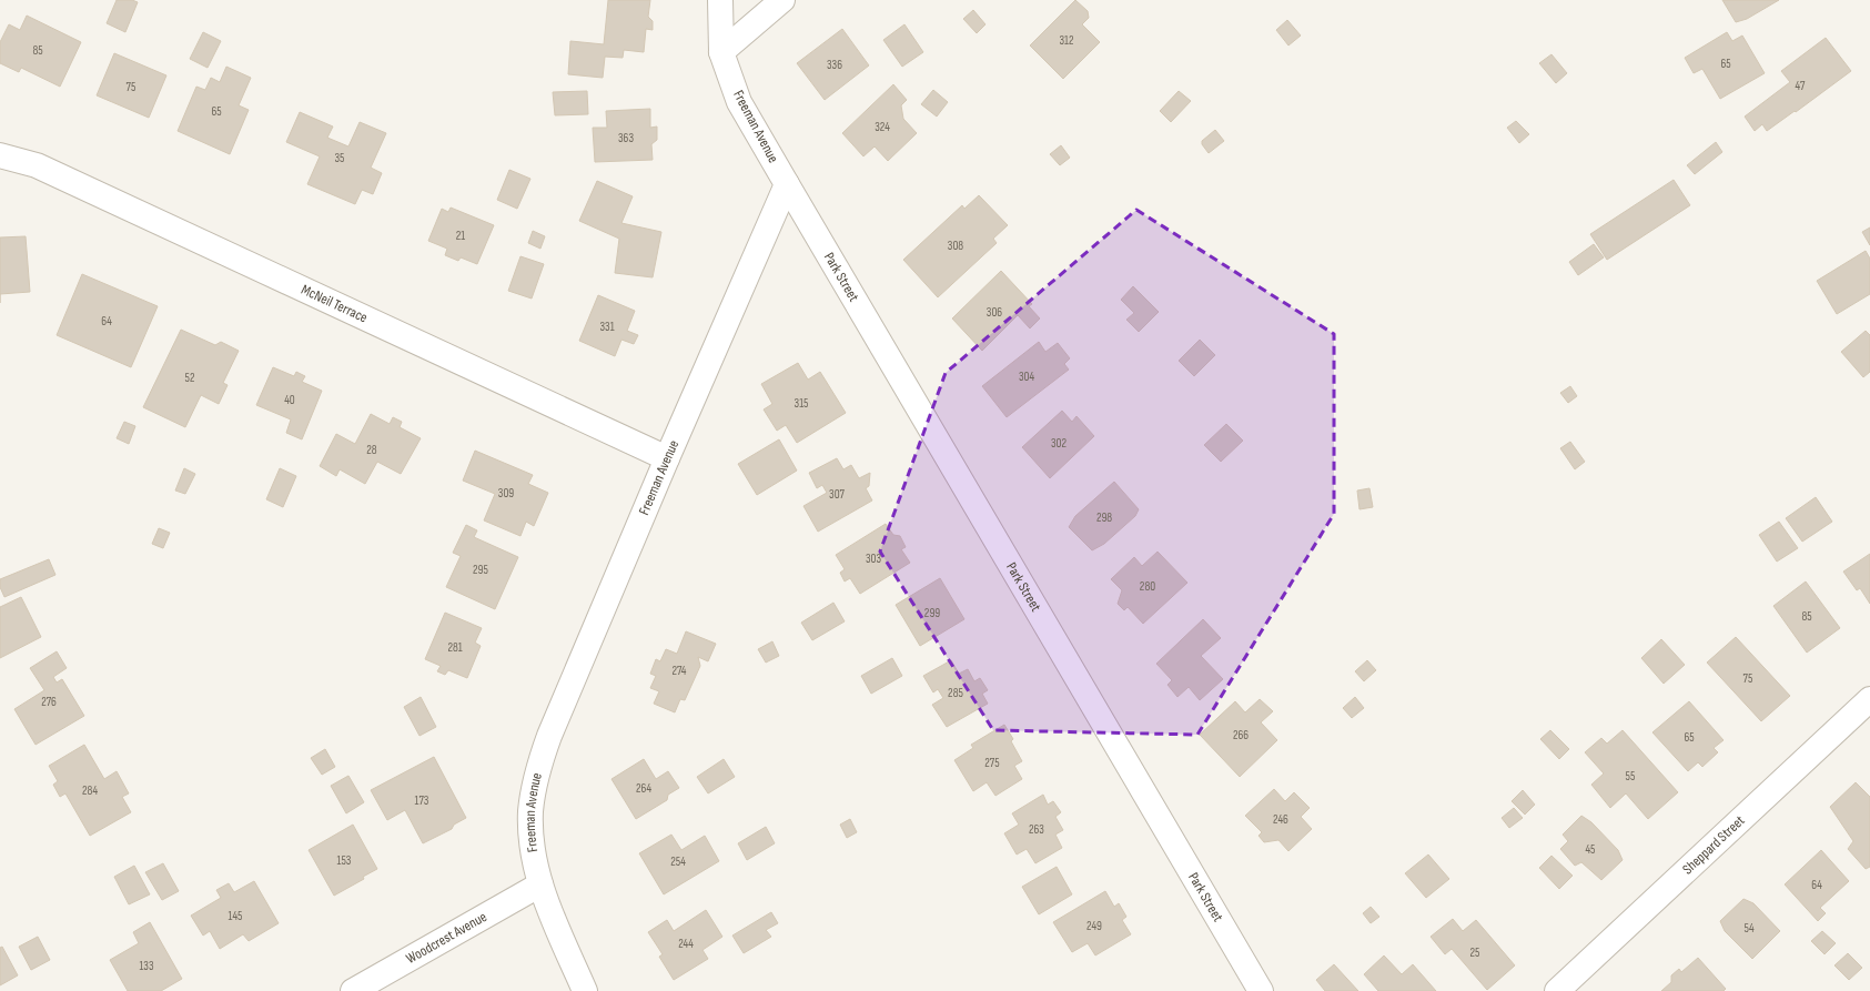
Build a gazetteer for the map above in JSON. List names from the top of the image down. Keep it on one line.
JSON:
{"streets":{"street":["Freeman Avenue","Park Street","McNeil Terrace","Sheppard Street","Woodcrest Avenue"]},"crossings":[["Freeman Avenue","Park Street"],["Freeman Avenue","McNeil Terrace"],["Freeman Avenue","Woodcrest Avenue"]],"house_numbers":["312","85","65","336","47","75","65","324","363","35","21","308","306","64","331","304","52","40","315","302","28","309","307","298","303","295","280","299","85","281","274","75","285","276","266","65","275","55","264","284","173","246","263","45","153","254","64","145","249","54","244","25","133"]}
